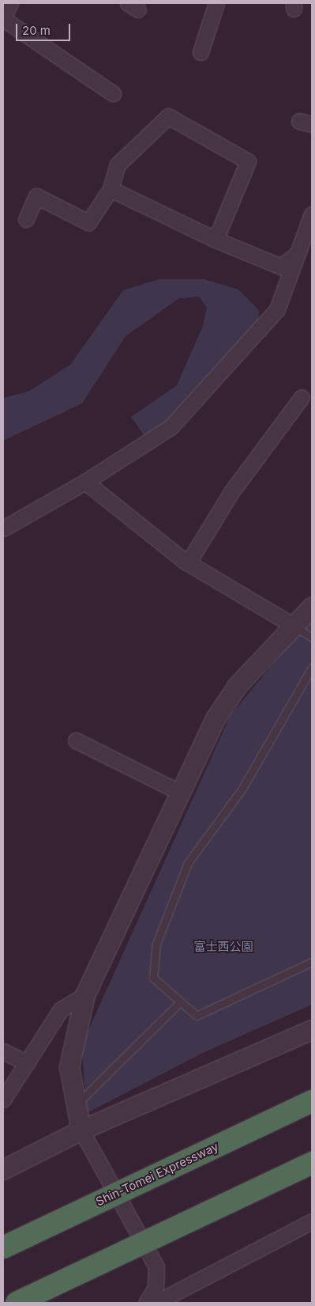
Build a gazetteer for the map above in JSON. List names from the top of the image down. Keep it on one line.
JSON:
{"streets":{"highway":["Shin-Tomei Expressway"]},"parks":["富士西公園"],"scale_bar":"20 m"}
